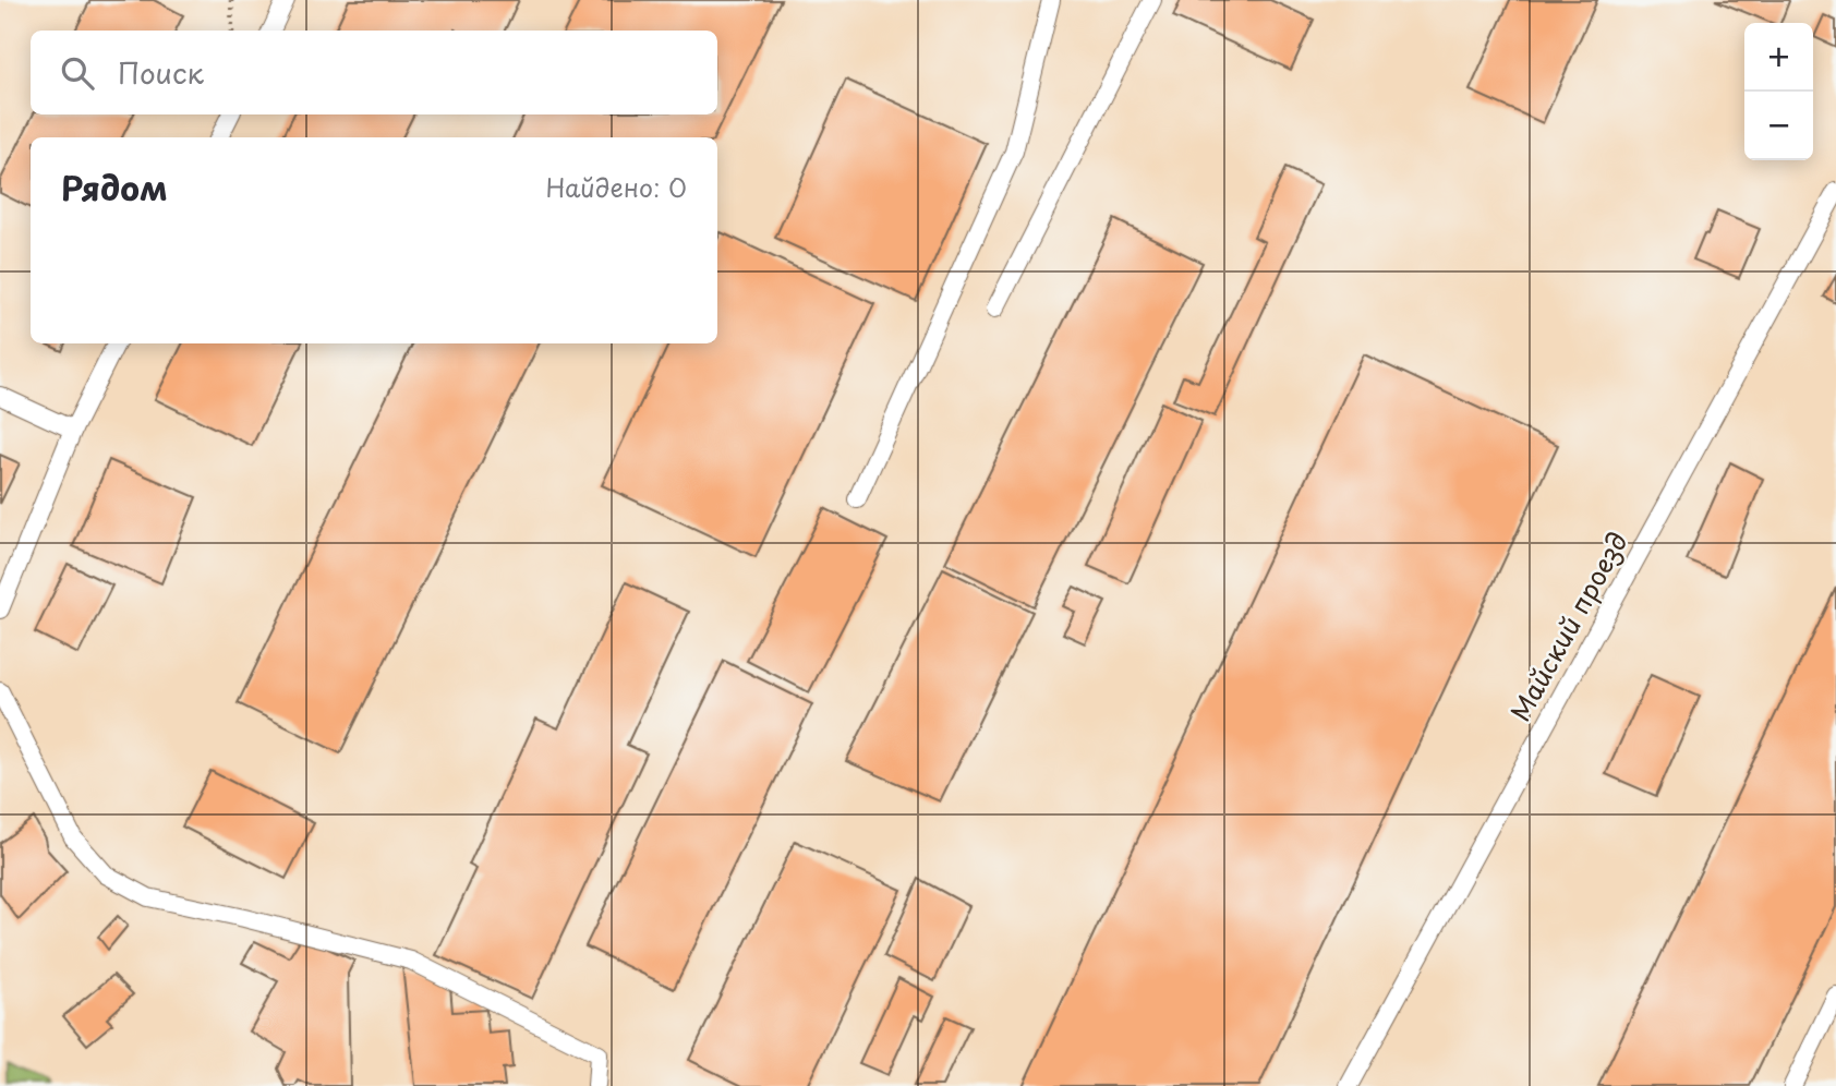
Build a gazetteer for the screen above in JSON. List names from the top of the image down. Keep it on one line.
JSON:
{"streets":{"lane":["Майский проезд"]},"page":{"map_buttons":["+","−"],"search":"Поиск","heading":["Рядом","Найдено: 0"]}}
